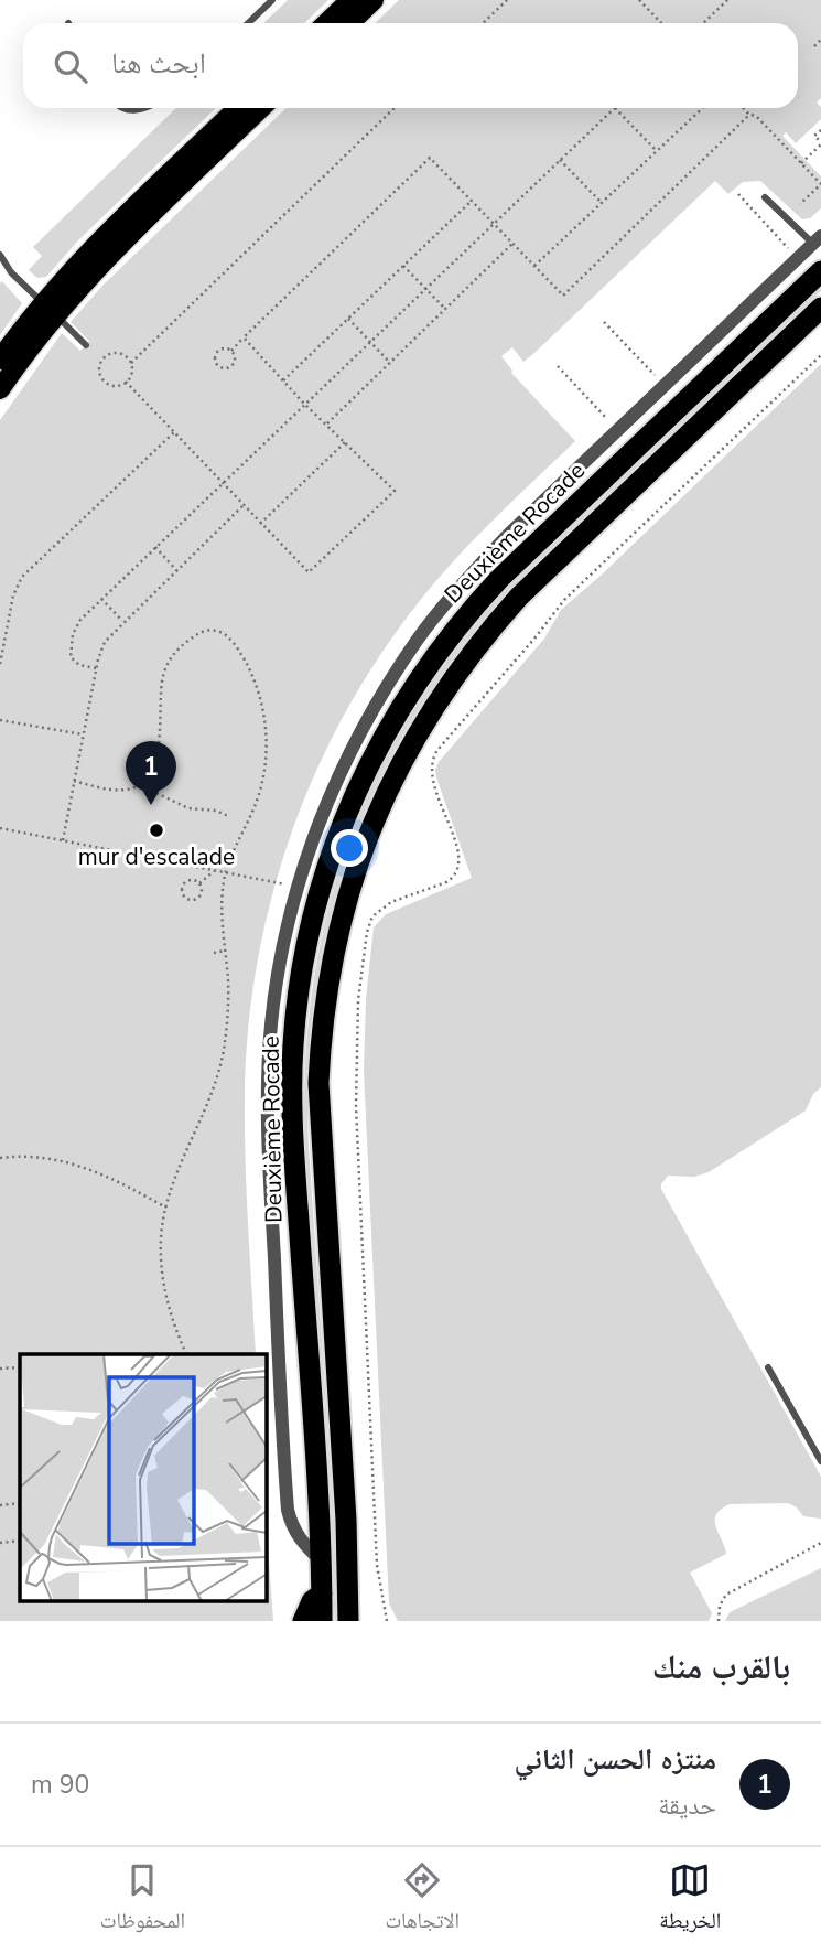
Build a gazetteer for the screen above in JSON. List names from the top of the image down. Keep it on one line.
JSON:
{"streets":{"highway":["Deuxième Rocade"]},"places":["mur d'escalade"],"page":{"search":"ابحث هنا","pins":"1","heading":"بالقرب منك","list":[{"mark":"1","name":"منتزه الحسن الثاني","note":"حديقة","value":"90 m"}],"nav":["الخريطة","الاتجاهات","المحفوظات"]}}
